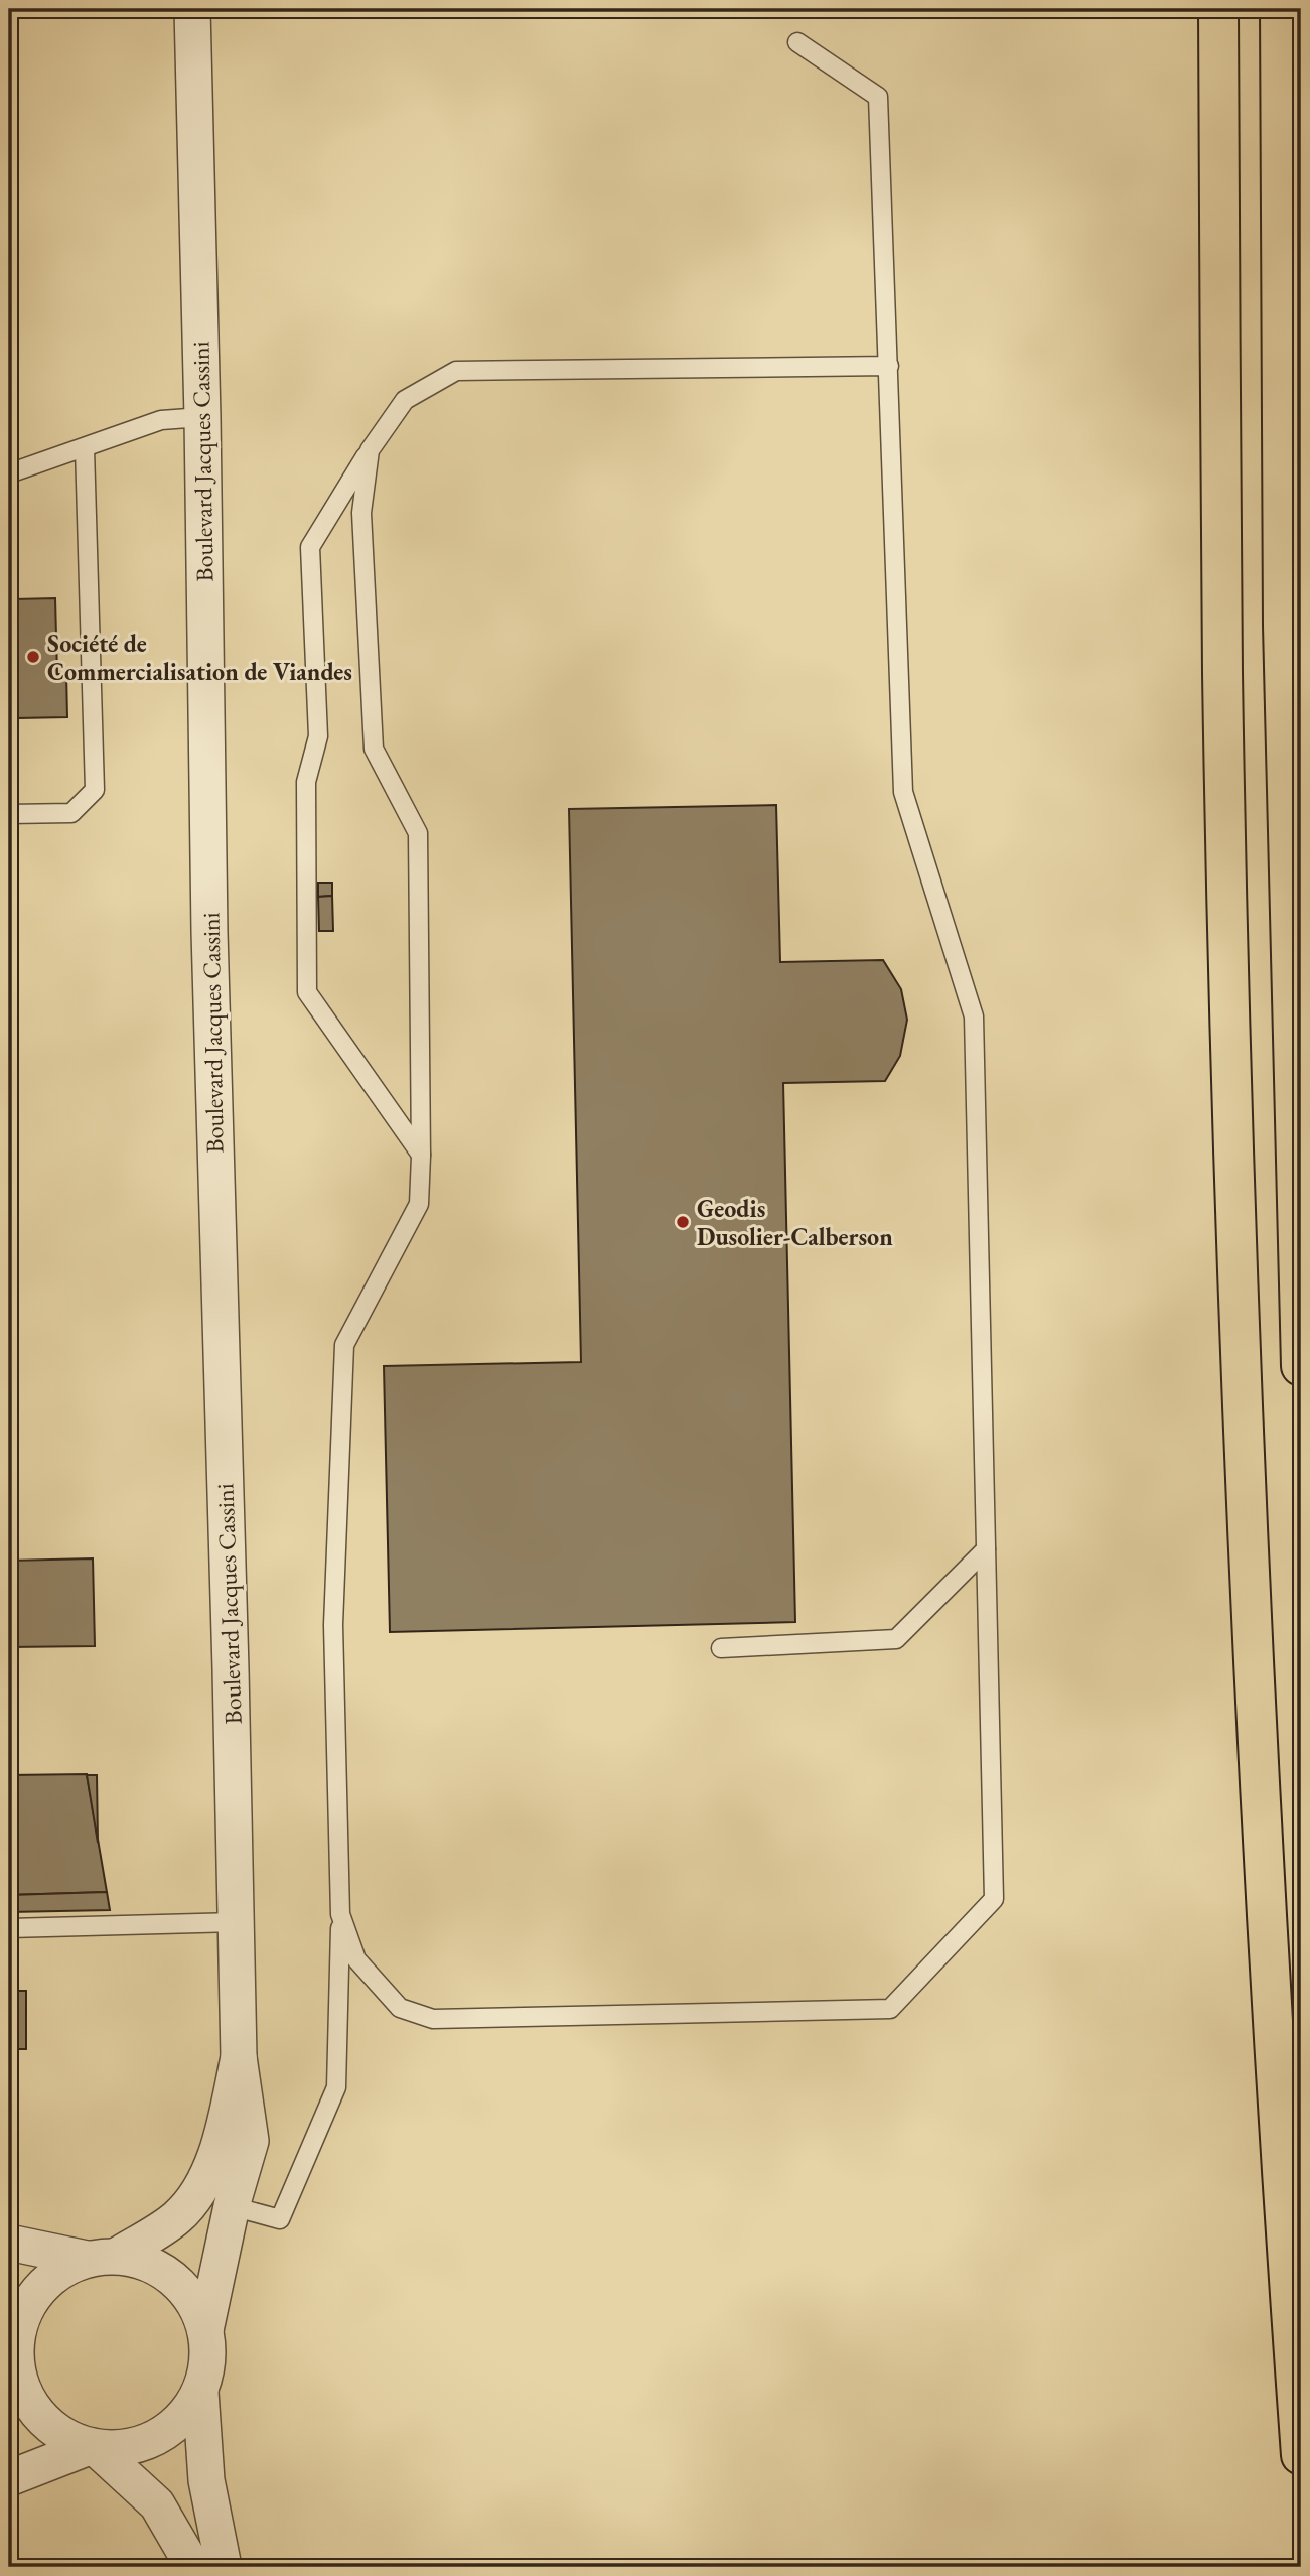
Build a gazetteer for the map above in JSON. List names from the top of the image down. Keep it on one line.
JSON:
{"streets":{"street":["Boulevard Jacques Cassini"]},"places":["Société de Commercialisation de Viandes","Geodis Dusolier-Calberson"]}
